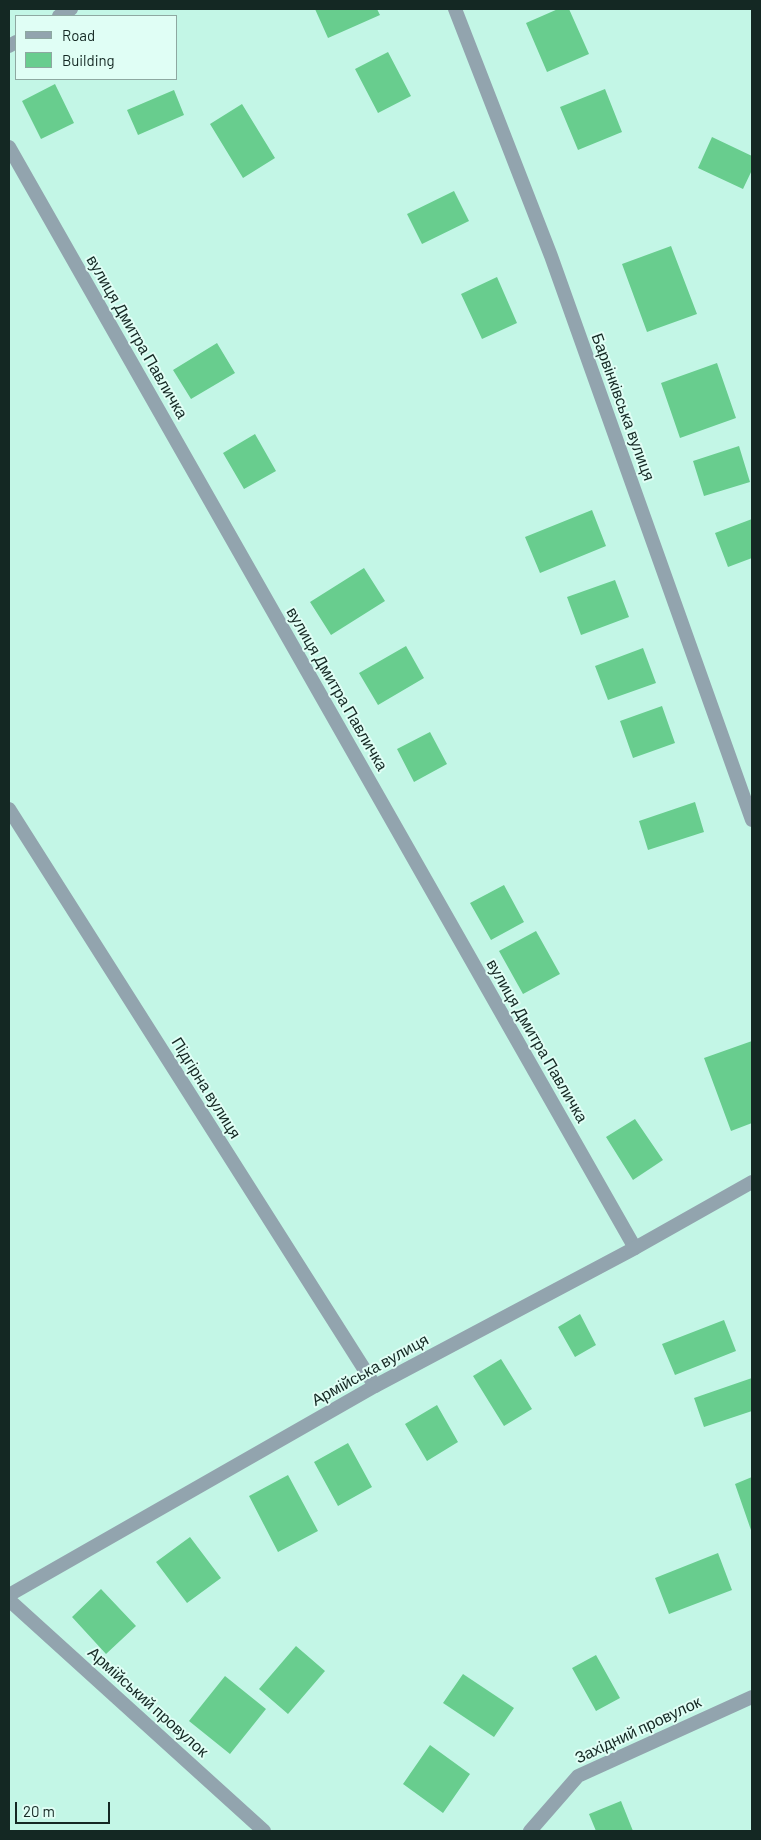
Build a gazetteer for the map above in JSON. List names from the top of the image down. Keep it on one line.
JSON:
{"streets":{"street":["вулиця Дмитра Павличка","Барвінківська вулиця","Підгірна вулиця","Армійська вулиця","Армійський провулок","Західний провулок"]},"crossings":[["вулиця Дмитра Павличка","Армійська вулиця"],["Підгірна вулиця","Армійська вулиця"]],"legend":["Road","Building"],"scale_bar":"20 m"}
